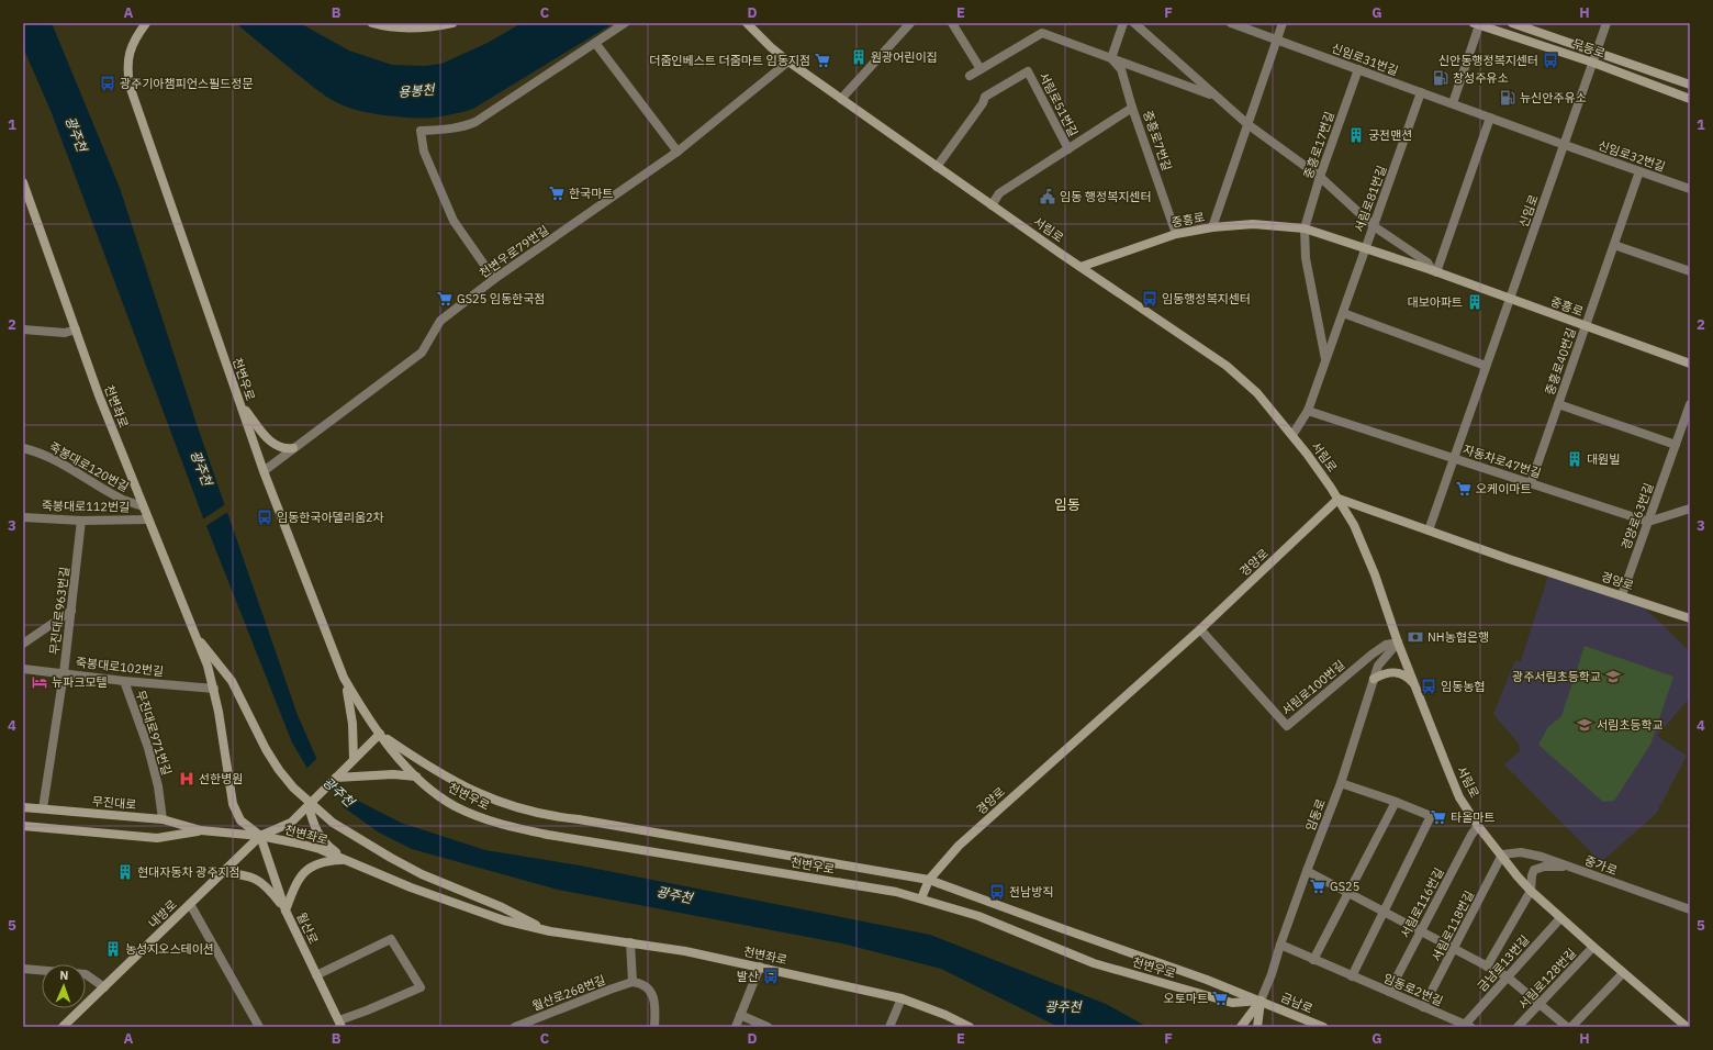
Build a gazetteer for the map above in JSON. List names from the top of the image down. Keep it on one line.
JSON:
{"streets":{"street":["무등로","신임로31번길","서림로51번길","중흥로7번길","중흥로17번길","신임로32번길","서림로81번길","신임로","중흥로","서림로","천변우로79번길","중흥로40번길","천변우로","천변좌로","자동차로47번길","죽봉대로120번길","죽봉대로112번길","경양로63번길","경양로","무진대로963번길","죽봉대로102번길","서림로100번길","무진대로971번길","무진대로","임동로","중가로","서림로116번길","내방로","서림로118번길","월산로","금남로13번길","서림로128번길","임동로2번길","월산로268번길","금남로"]},"crossings":[["무등로","신임로31번길"],["무등로","신임로"],["신임로31번길","중흥로17번길"],["신임로31번길","신임로32번길"],["신임로31번길","서림로81번길"],["신임로31번길","신임로"],["서림로51번길","중흥로7번길"],["서림로51번길","서림로"],["중흥로7번길","중흥로"],["중흥로17번길","중흥로"],["신임로32번길","신임로"],["신임로32번길","중흥로40번길"],["서림로81번길","중흥로"],["서림로81번길","서림로"],["서림로81번길","자동차로47번길"],["신임로","중흥로"],["신임로","자동차로47번길"],["신임로","경양로"],["중흥로","서림로"],["중흥로","중흥로40번길"],["서림로","천변우로79번길"],["서림로","경양로"],["서림로","서림로100번길"],["서림로","임동로"],["서림로","중가로"],["서림로","서림로116번길"],["서림로","서림로118번길"],["서림로","금남로13번길"],["서림로","서림로128번길"],["천변우로79번길","천변우로"],["중흥로40번길","자동차로47번길"],["중흥로40번길","경양로63번길"],["천변우로","경양로"],["천변우로","임동로"],["천변우로","금남로"],["천변좌로","죽봉대로120번길"],["천변좌로","죽봉대로112번길"],["천변좌로","죽봉대로102번길"],["천변좌로","무진대로"],["천변좌로","내방로"],["천변좌로","월산로"],["자동차로47번길","경양로63번길"],["죽봉대로112번길","무진대로963번길"],["경양로63번길","경양로"],["경양로","서림로100번길"],["무진대로963번길","죽봉대로102번길"],["무진대로963번길","무진대로"],["죽봉대로102번길","무진대로971번길"],["서림로100번길","임동로"],["무진대로971번길","무진대로"],["무진대로","내방로"],["무진대로","월산로"],["임동로","임동로2번길"],["임동로","금남로"],["중가로","서림로118번길"],["서림로116번길","임동로2번길"],["내방로","월산로"],["서림로118번길","임동로2번길"],["금남로13번길","임동로2번길"]],"districts":["임동"],"water":["용봉천","광주천"],"places":{"building":["원광어린이집","궁전맨션","대보아파트","대원빌","현대자동차 광주지점","농성지오스테이션"],"supermarket":["더줌인베스트 더줌마트 임동지점","한국마트","GS25 임동한국점","오케이마트","타올마트","GS25","오토마트"],"bus stop":["신안동행정복지센터","광주기아챔피언스필드정문","임동행정복지센터","임동한국아델리움2차","임동농협","전남방직","발산"],"fuel station":["창성주유소","뉴신안주유소"],"public building":["임동 행정복지센터"],"bank":["NH농협은행"],"school or university":["광주서림초등학교","서림초등학교"],"hotel":["뉴파크모텔"],"hospital":["선한병원"]},"north":"top","grid":{"columns":["A","B","C","D","E","F","G","H"],"rows":["1","2","3","4","5"]}}
